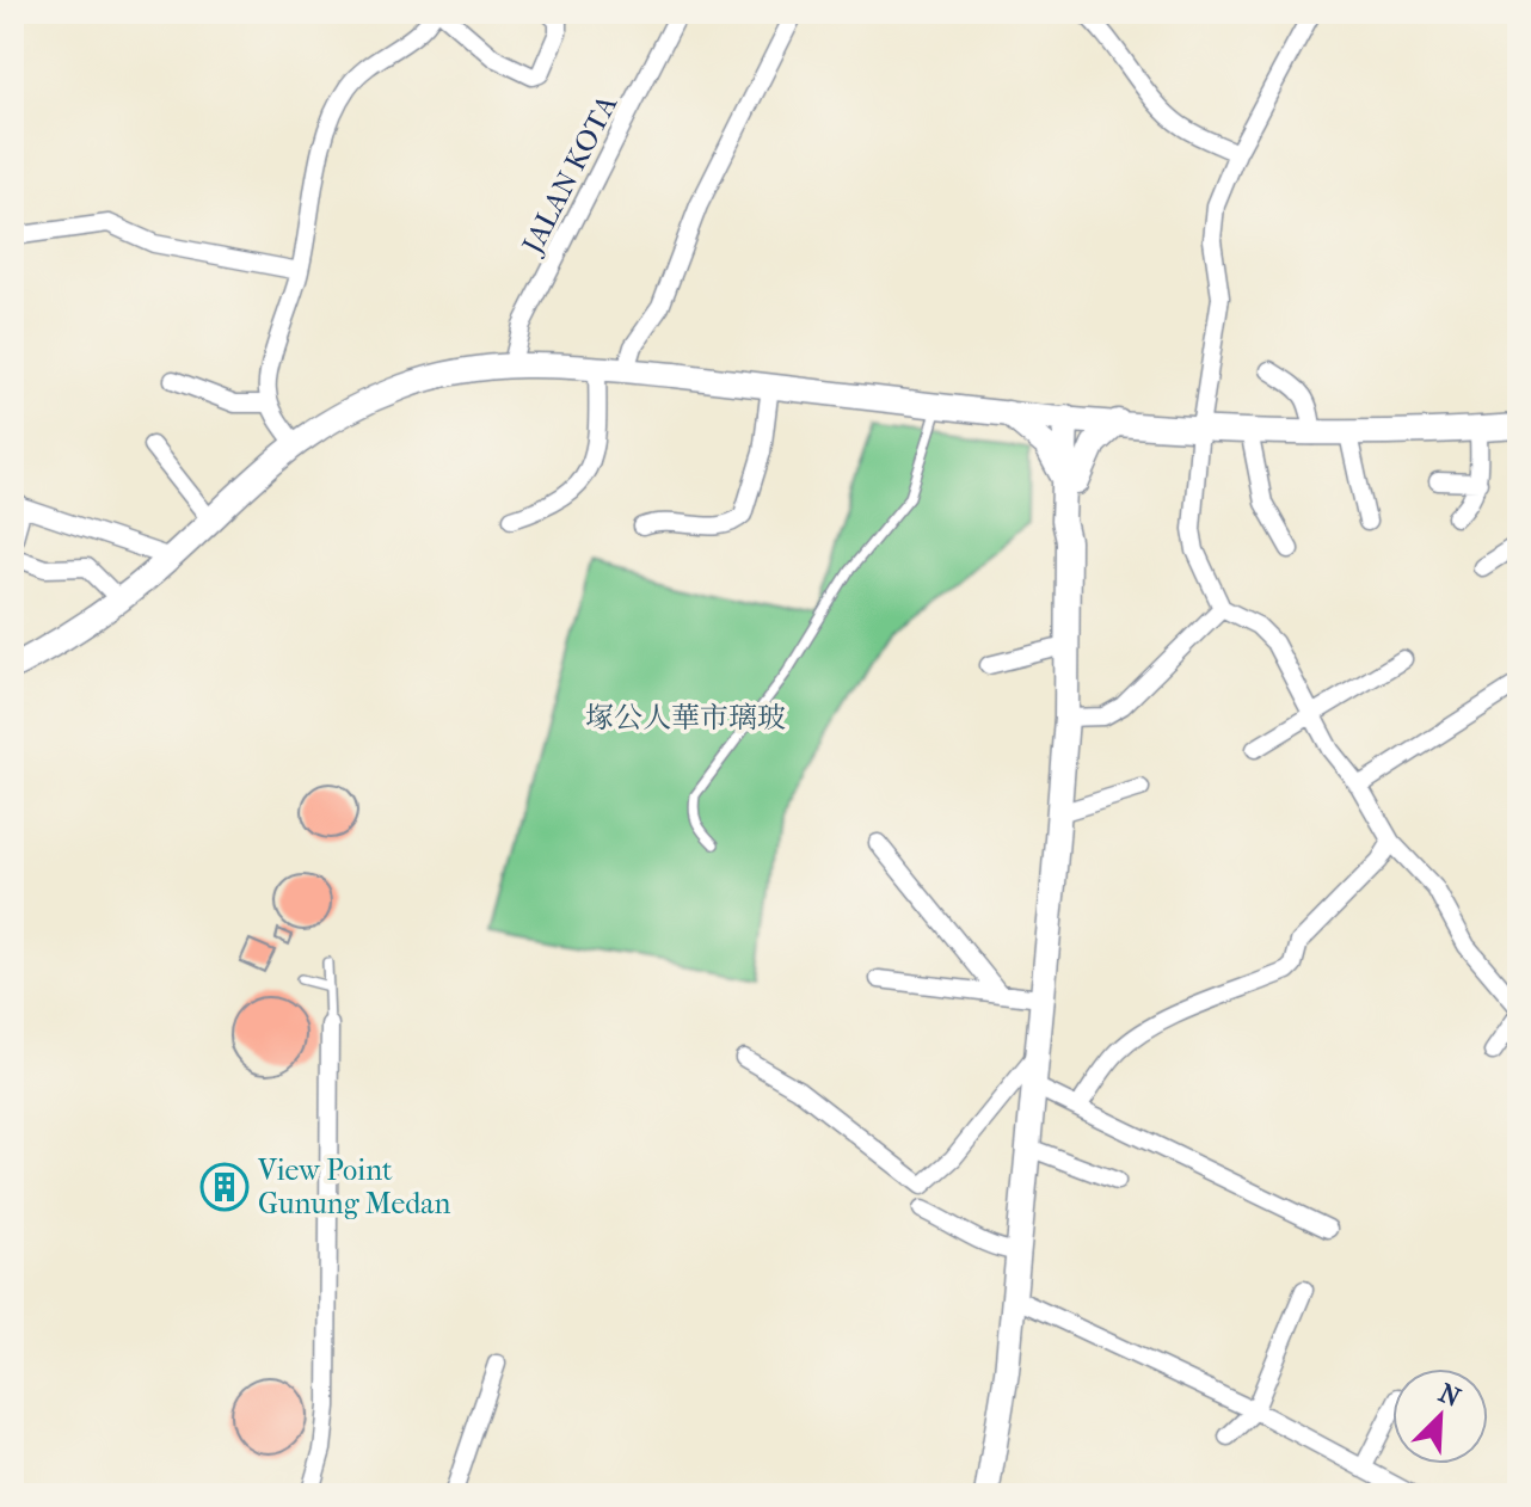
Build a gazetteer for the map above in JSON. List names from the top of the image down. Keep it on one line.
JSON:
{"streets":{"street":["JALAN KOTA"]},"parks":["塚公人華市璃玻"],"places":{"building":["View Point Gunung Medan"]},"north":"top right"}
